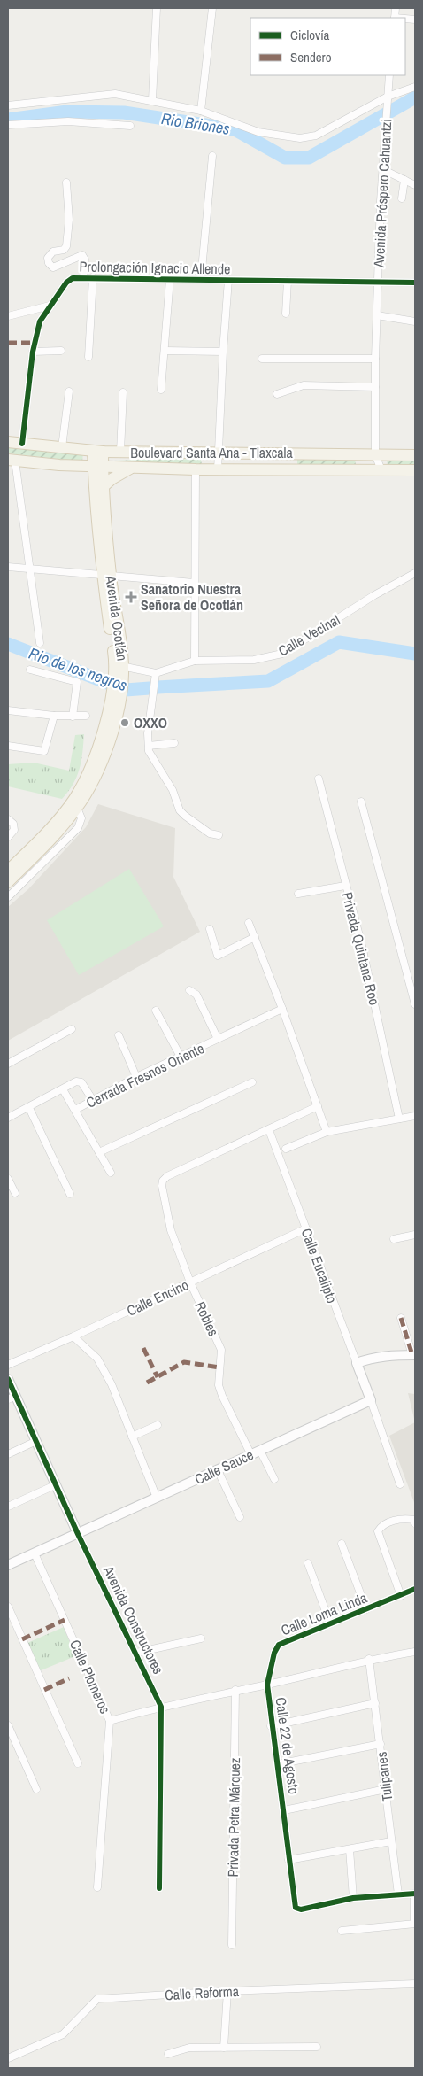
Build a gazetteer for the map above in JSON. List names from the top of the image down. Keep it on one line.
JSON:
{"streets":{"main road":["Boulevard Santa Ana - Tlaxcala","Avenida Ocotlán"],"street":["Avenida Próspero Cahuantzi","Prolongación Ignacio Allende","Calle Vecinal","Privada Quintana Roo","Cerrada Fresnos Oriente","Calle Eucalipto","Calle Encino","Robles","Calle Sauce","Calle Loma Linda","Avenida Constructores","Calle Plomeros","Calle 22 de Agosto","Tulipanes","Privada Petra Márquez","Calle Reforma"]},"crossings":[["Avenida Próspero Cahuantzi","Prolongación Ignacio Allende"],["Avenida Próspero Cahuantzi","Boulevard Santa Ana - Tlaxcala"],["Prolongación Ignacio Allende","Boulevard Santa Ana - Tlaxcala"],["Boulevard Santa Ana - Tlaxcala","Avenida Ocotlán"],["Avenida Ocotlán","Calle Vecinal"],["Calle Eucalipto","Calle Encino"],["Calle Eucalipto","Robles"],["Calle Eucalipto","Calle Sauce"],["Calle Encino","Robles"],["Robles","Calle Sauce"],["Calle Sauce","Avenida Constructores"],["Calle Sauce","Calle Plomeros"],["Calle Loma Linda","Calle 22 de Agosto"]],"water":["Rio Briones","Rio de los negros"],"places":{"health":["Sanatorio Nuestra Señora de Ocotlán"],"other":["OXXO"]},"legend":["Ciclovía","Sendero"]}
